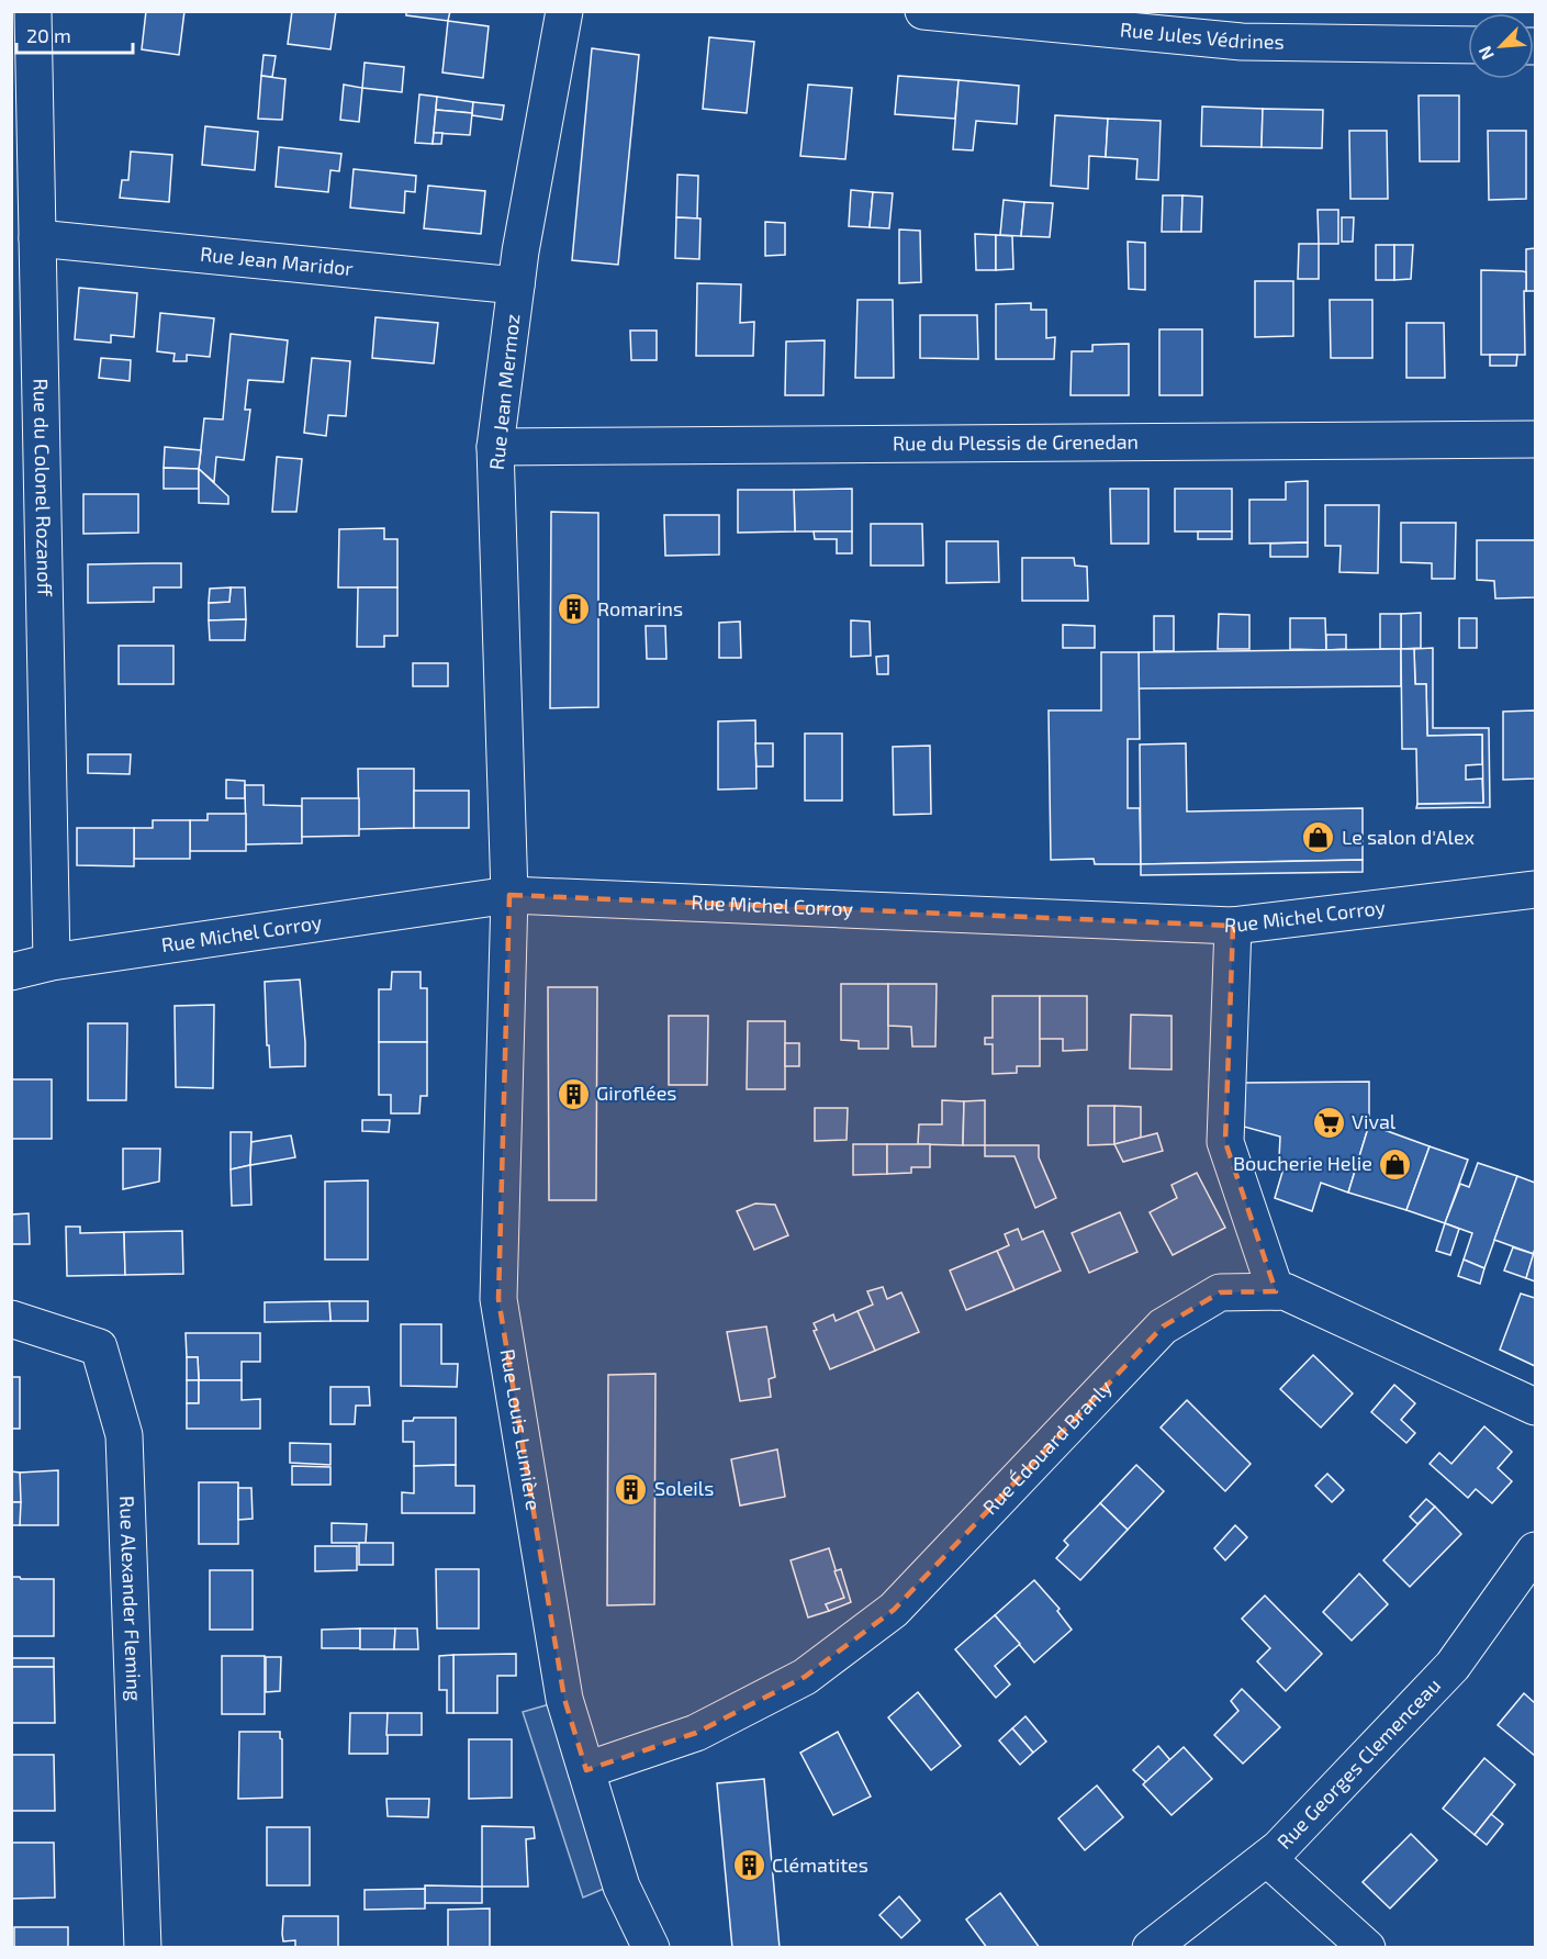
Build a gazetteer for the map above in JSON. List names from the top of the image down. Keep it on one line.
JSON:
{"streets":{"street":["Rue Jules Védrines","Rue Jean Maridor","Rue Jean Mermoz","Rue du Plessis de Grenedan","Rue du Colonel Rozanoff","Rue Michel Corroy","Rue Louis Lumière","Rue Édouard Branly","Rue Alexander Fleming","Rue Georges Clemenceau"]},"crossings":[["Rue Jean Maridor","Rue Jean Mermoz"],["Rue Jean Maridor","Rue du Colonel Rozanoff"],["Rue Jean Mermoz","Rue du Plessis de Grenedan"],["Rue Jean Mermoz","Rue Michel Corroy"],["Rue Jean Mermoz","Rue Louis Lumière"],["Rue du Colonel Rozanoff","Rue Michel Corroy"],["Rue Michel Corroy","Rue Louis Lumière"],["Rue Louis Lumière","Rue Édouard Branly"]],"places":{"building":["Romarins","Giroflées","Soleils","Clématites"],"shop":["Le salon d'Alex","Boucherie Helie"],"supermarket":["Vival"]},"scale_bar":"20 m","north":"bottom left"}
